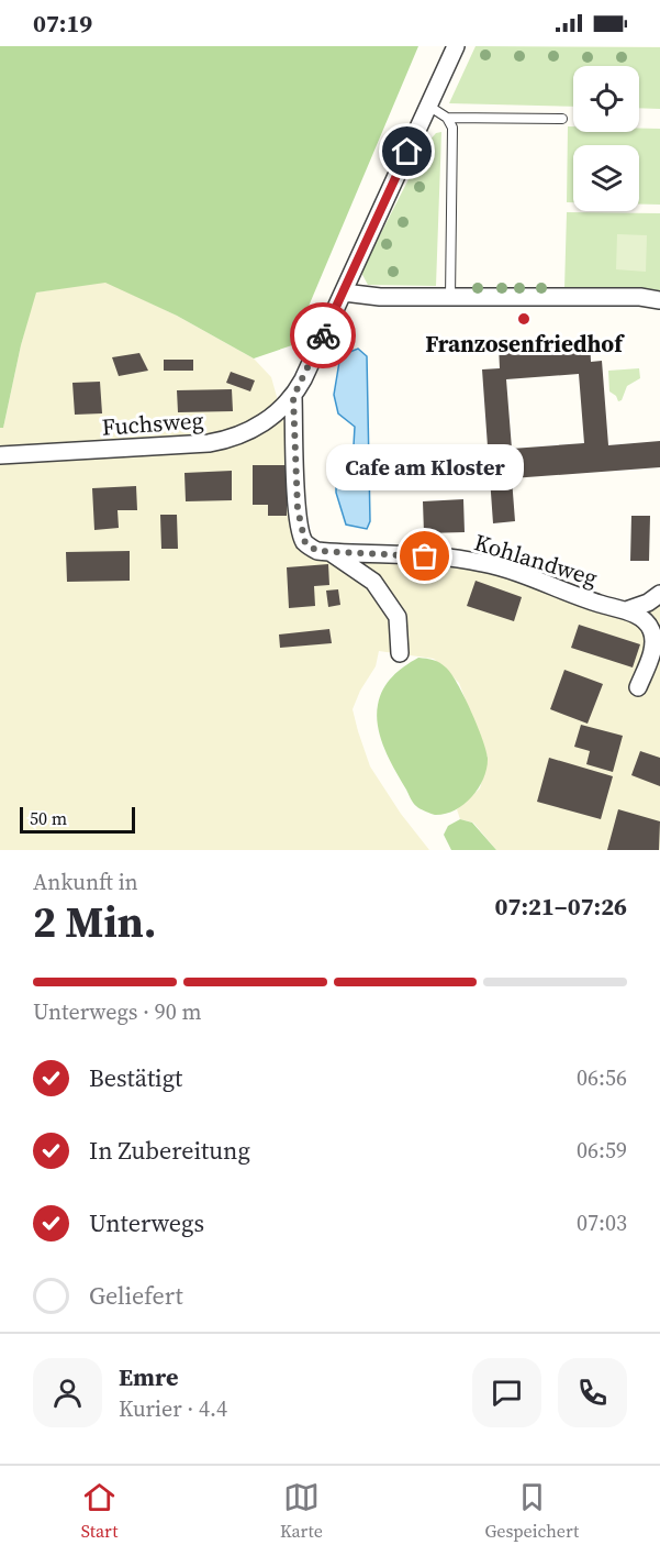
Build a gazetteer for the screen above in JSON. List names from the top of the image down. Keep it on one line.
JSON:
{"streets":{"street":["Fuchsweg","Kohlandweg"]},"crossings":[["Fuchsweg","Kohlandweg"]],"places":["Franzosenfriedhof","Cafe am Kloster"],"scale_bar":"50 m","page":{"status":"07:19","bubble":"Cafe am Kloster","scale":"50 m","heading":["2 Min.","Ankunft in","07:21–07:26"],"panel":["Emre","Kurier · 4.4"],"bar":"Unterwegs · 90 m","list":[["Bestätigt","06:56"],["In Zubereitung","06:59"],["Unterwegs","07:03"],"Geliefert"],"tabs":["Start","Karte","Gespeichert"]}}
